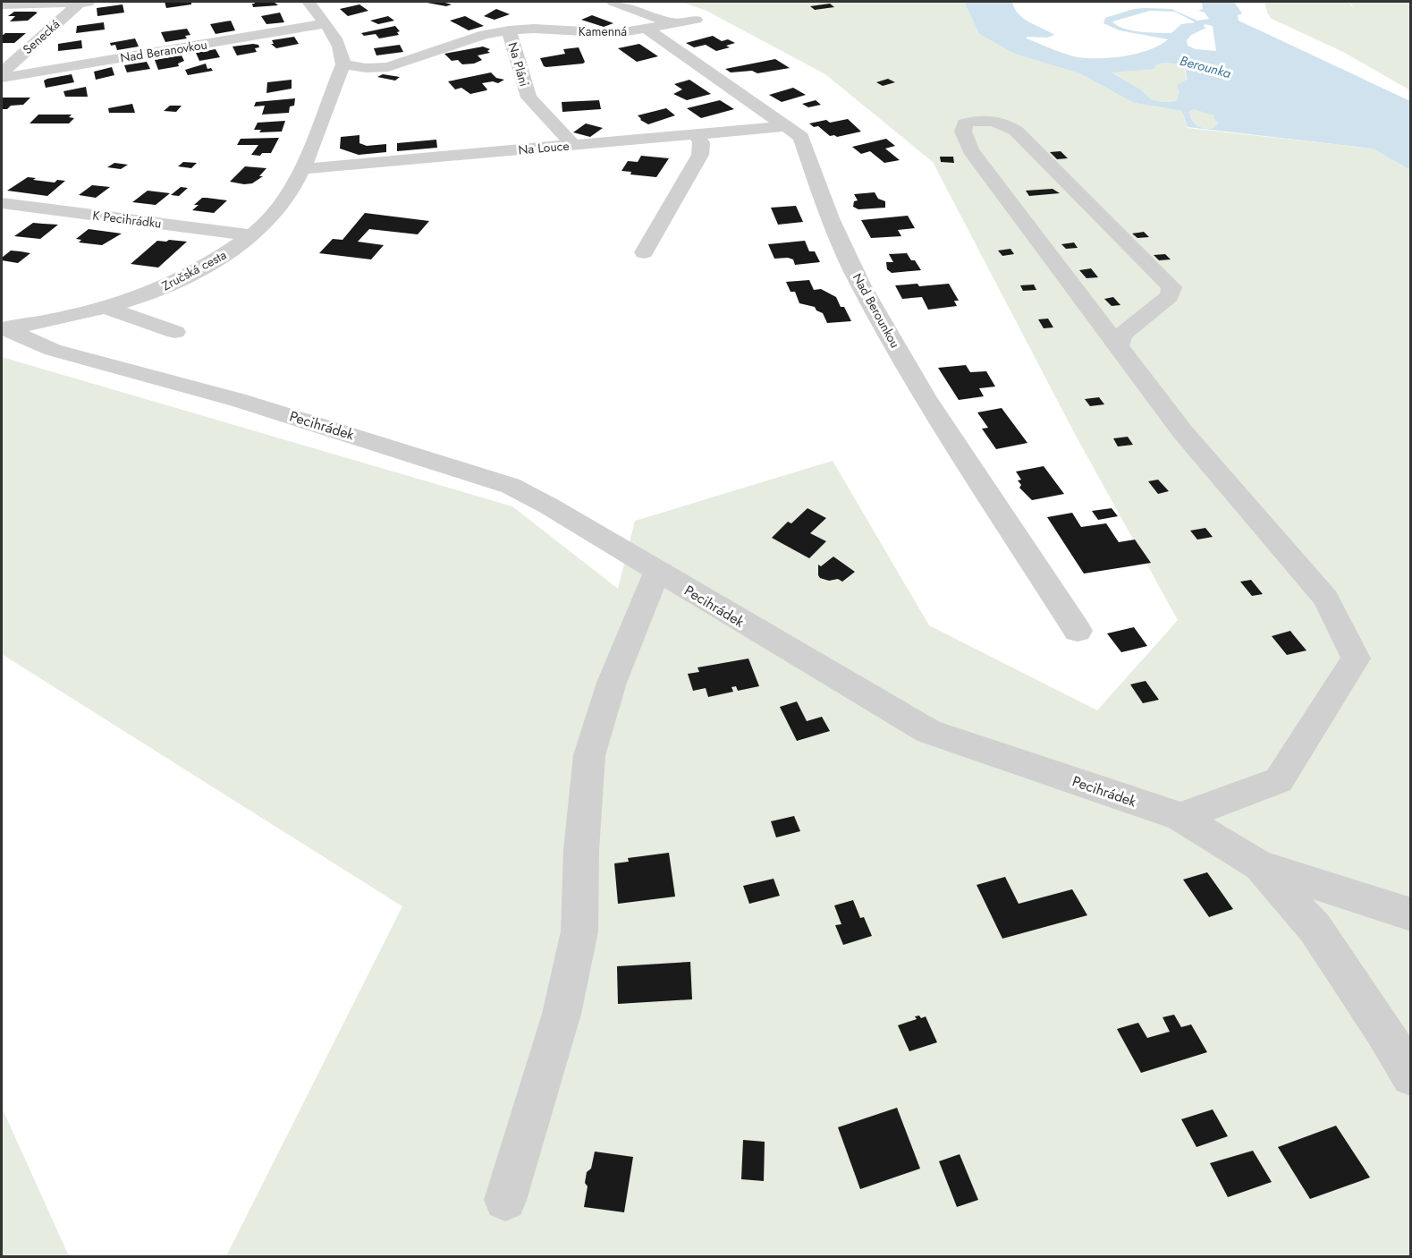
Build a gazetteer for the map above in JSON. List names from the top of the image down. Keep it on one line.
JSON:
{"streets":{"street":["Kamenná","Senecká","Nad Beranovkou","Na Pláni","Na Louce","K Pecihrádku","Zručská cesta","Nad Berounkou","Pecihrádek"]},"crossings":[["Kamenná","Na Pláni"],["Kamenná","Nad Berounkou"],["Na Pláni","Na Louce"],["Na Louce","Zručská cesta"],["Na Louce","Nad Berounkou"],["K Pecihrádku","Zručská cesta"],["Zručská cesta","Pecihrádek"]],"water":["Berounka"]}
